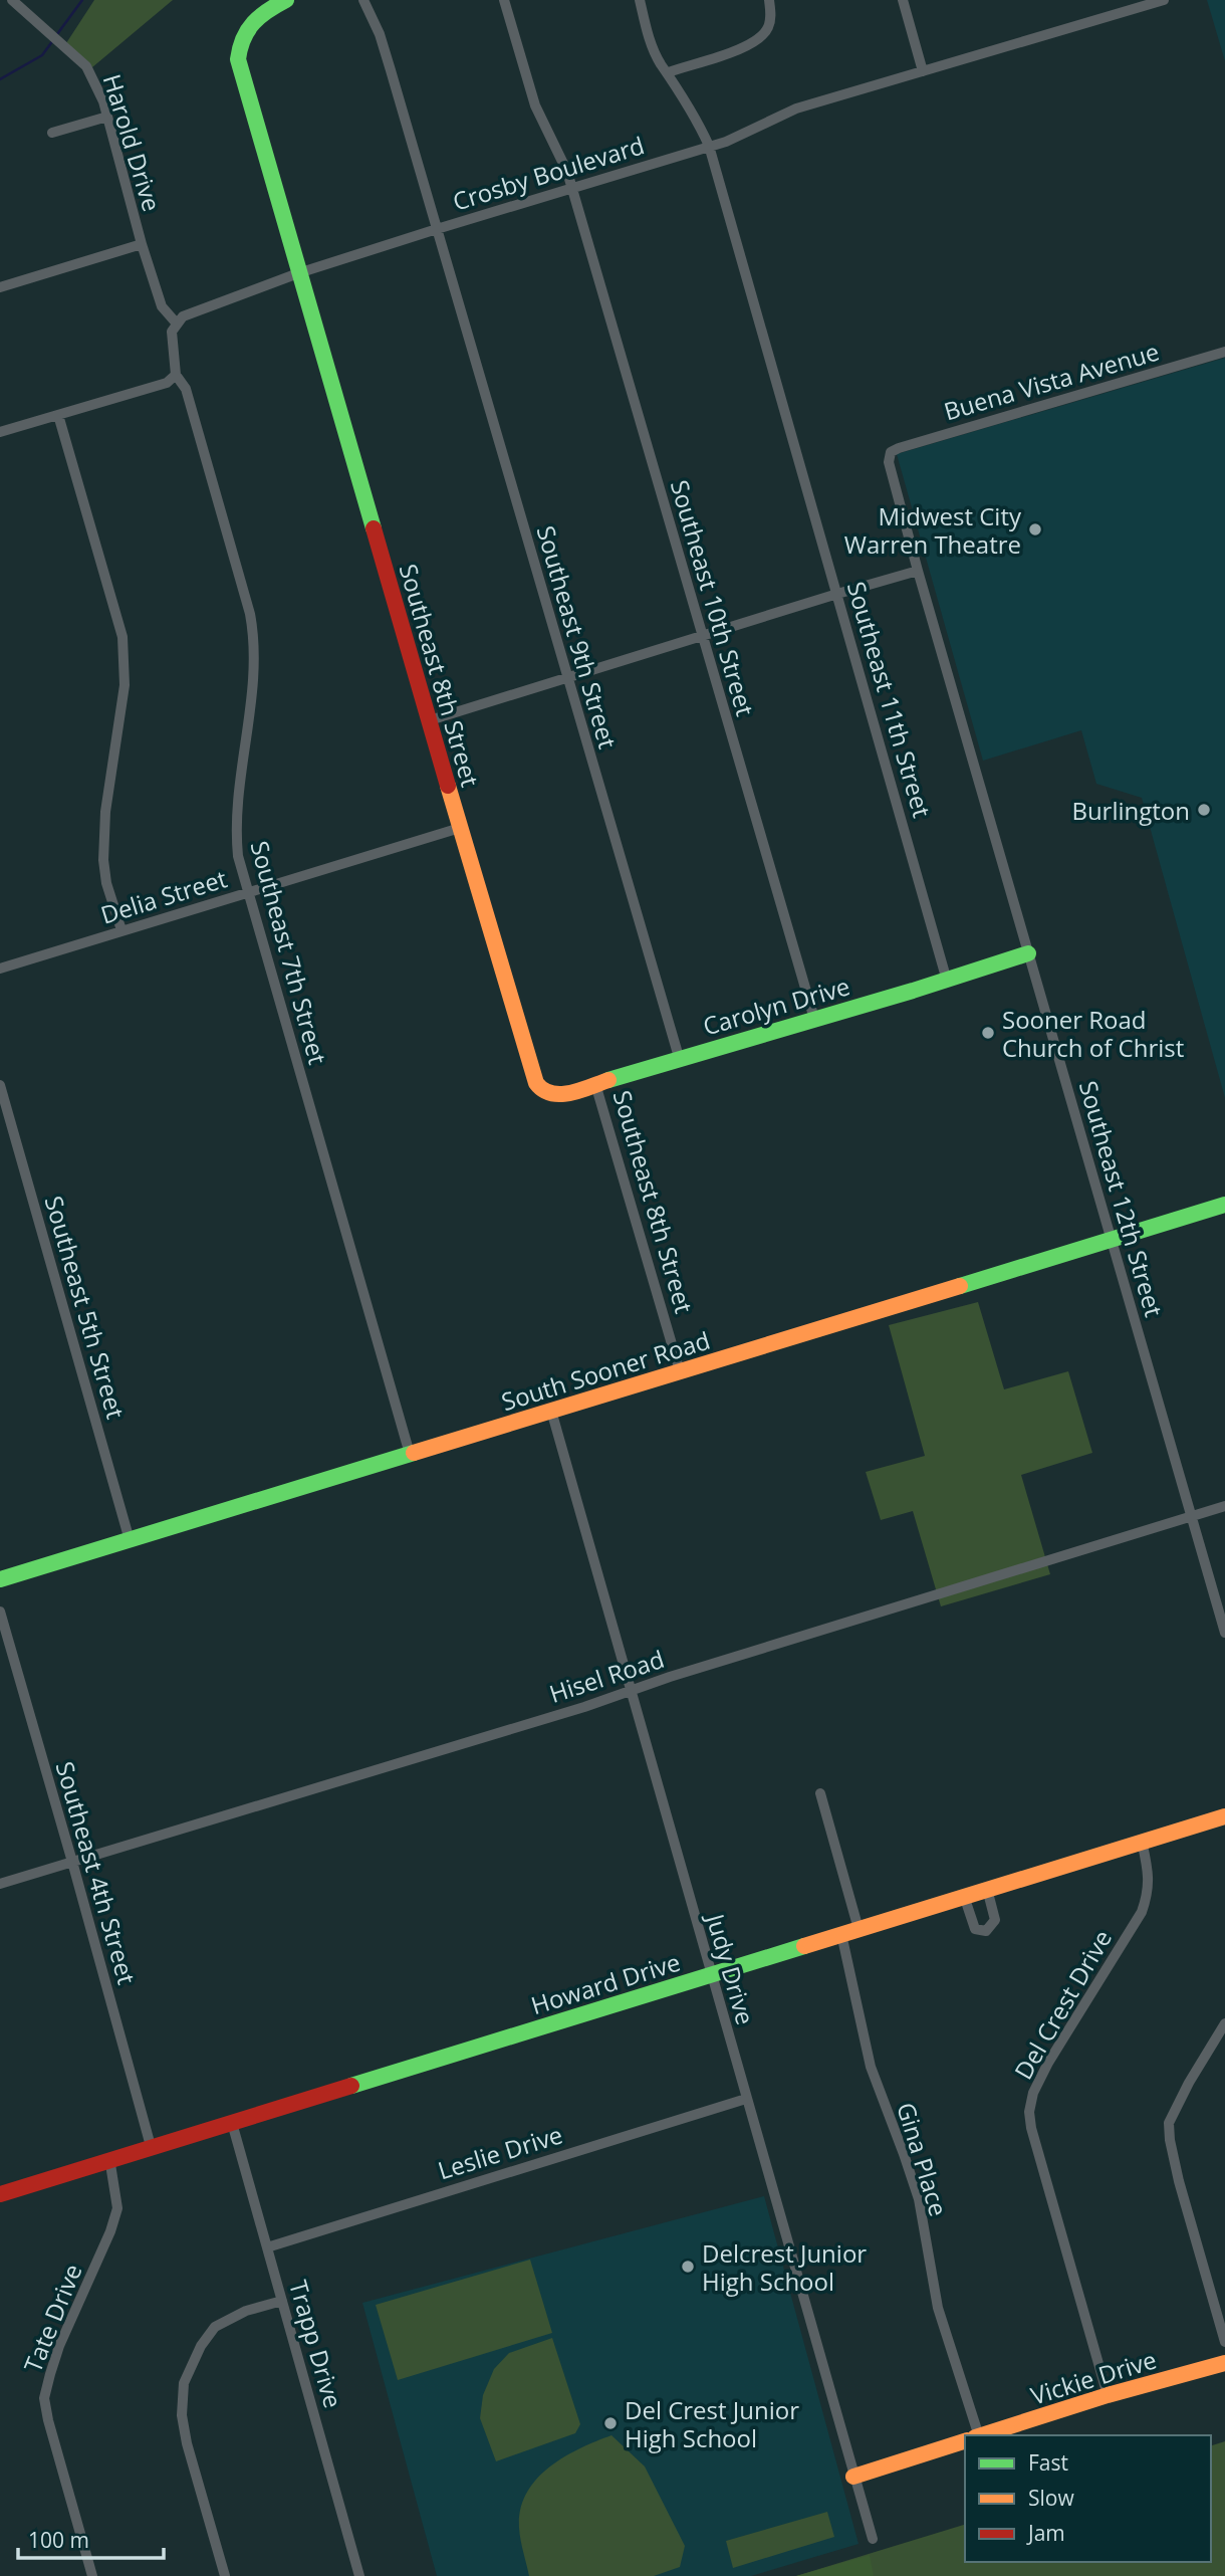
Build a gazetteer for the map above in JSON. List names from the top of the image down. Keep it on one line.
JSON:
{"streets":{"street":["Harold Drive","Crosby Boulevard","Buena Vista Avenue","Southeast 10th Street","Southeast 9th Street","Southeast 8th Street","Southeast 11th Street","Delia Street","Southeast 7th Street","Carolyn Drive","Southeast 12th Street","Southeast 5th Street","South Sooner Road","Hisel Road","Southeast 4th Street","Judy Drive","Howard Drive","Del Crest Drive","Leslie Drive","Gina Place","Tate Drive","Trapp Drive","Vickie Drive"]},"crossings":[["Harold Drive","Crosby Boulevard"],["Crosby Boulevard","Southeast 10th Street"],["Crosby Boulevard","Southeast 9th Street"],["Crosby Boulevard","Southeast 8th Street"],["Crosby Boulevard","Southeast 11th Street"],["Buena Vista Avenue","Southeast 12th Street"],["Southeast 10th Street","Carolyn Drive"],["Southeast 9th Street","Carolyn Drive"],["Southeast 8th Street","Delia Street"],["Southeast 8th Street","Carolyn Drive"],["Southeast 8th Street","South Sooner Road"],["Southeast 11th Street","Carolyn Drive"],["Delia Street","Southeast 7th Street"],["Southeast 7th Street","South Sooner Road"],["Carolyn Drive","Southeast 12th Street"],["Southeast 12th Street","South Sooner Road"],["Southeast 12th Street","Hisel Road"],["Southeast 5th Street","South Sooner Road"],["South Sooner Road","Judy Drive"],["Hisel Road","Southeast 4th Street"],["Hisel Road","Judy Drive"],["Southeast 4th Street","Howard Drive"],["Judy Drive","Howard Drive"],["Judy Drive","Leslie Drive"],["Judy Drive","Vickie Drive"],["Howard Drive","Del Crest Drive"],["Howard Drive","Gina Place"],["Howard Drive","Tate Drive"],["Howard Drive","Trapp Drive"],["Del Crest Drive","Vickie Drive"],["Leslie Drive","Trapp Drive"]],"places":["Midwest City Warren Theatre","Burlington","Sooner Road Church of Christ","Delcrest Junior High School","Del Crest Junior High School"],"legend":["Fast","Slow","Jam"],"scale_bar":"100 m"}
